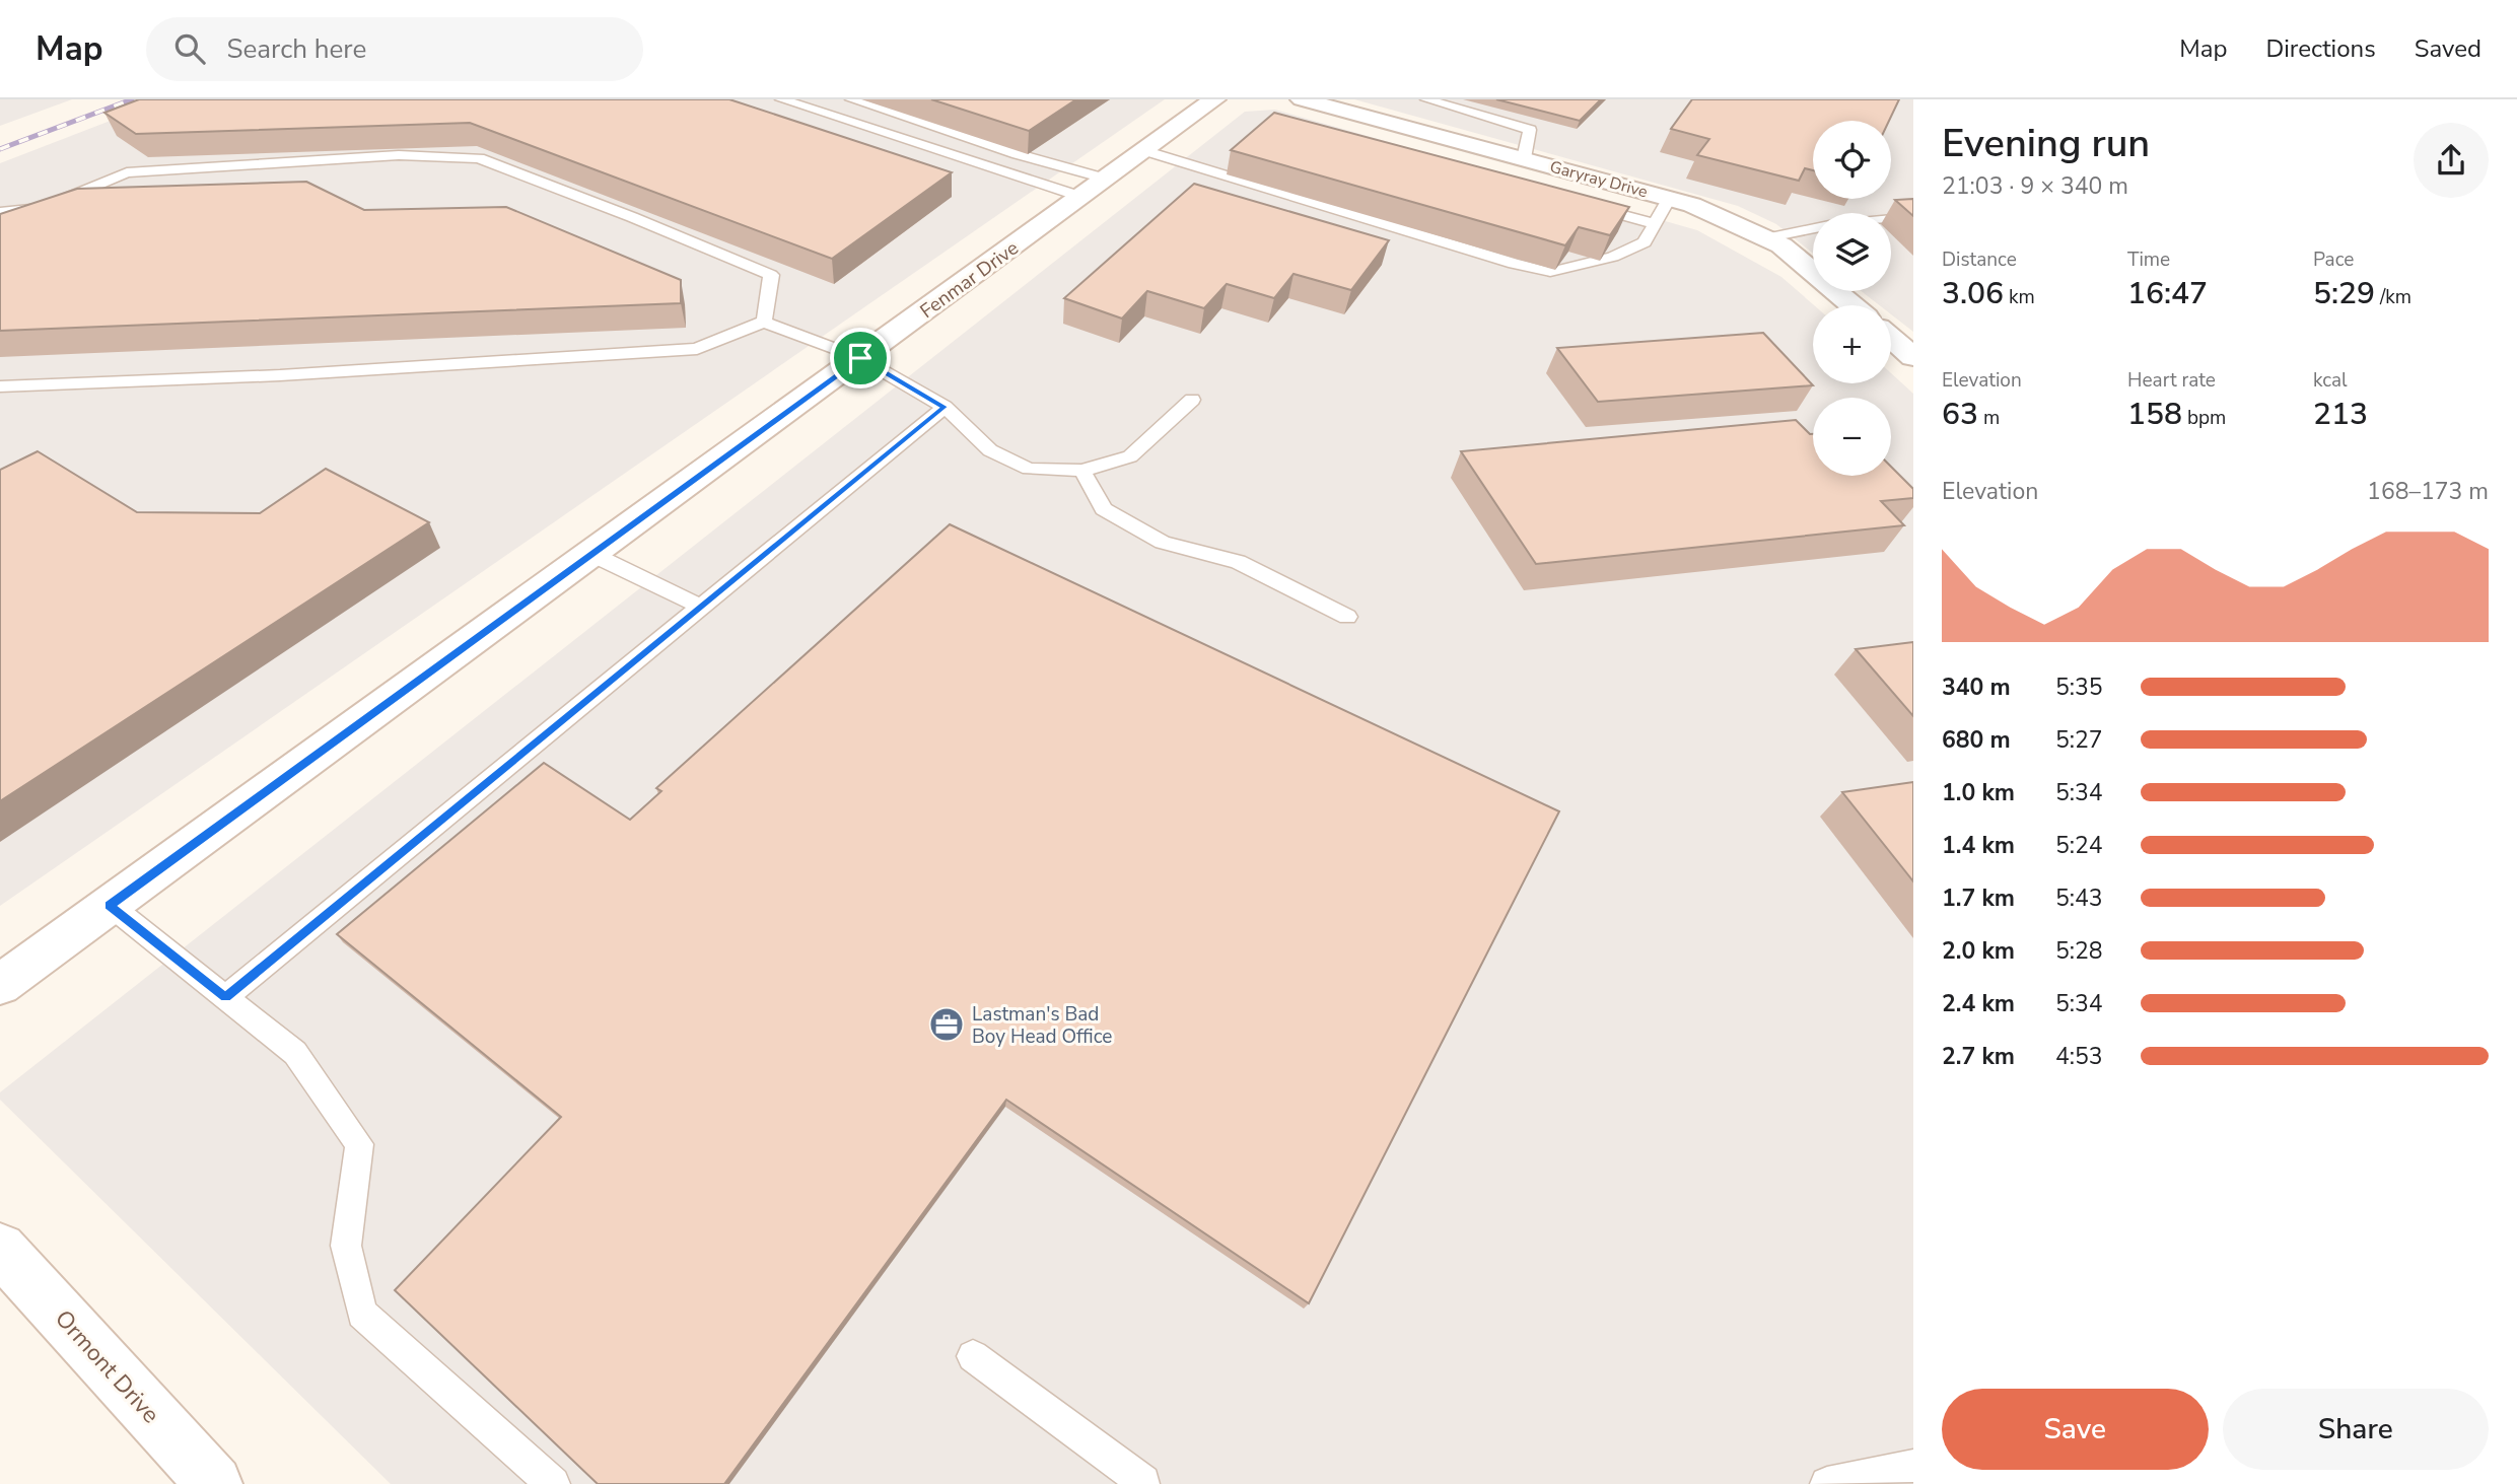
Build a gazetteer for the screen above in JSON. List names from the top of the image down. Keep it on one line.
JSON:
{"streets":{"street":["Garyray Drive","Fenmar Drive","Ormont Drive"]},"places":{"office":["Lastman's Bad Boy Head Office"]},"page":{"header":"Map","search":"Search here","nav":["Map","Directions","Saved"],"heading":["Evening run","21:03 · 9 × 340 m"],"map_buttons":["+","−"],"stats":[["Distance","3.06 km"],["Time","16:47"],["Pace","5:29 /km"],["Elevation","63 m"],["Heart rate","158 bpm"],["kcal","213"]],"chart":["Elevation","168–173 m"],"list":[{"name":"340 m","note":"5:35"},{"name":"680 m","note":"5:27"},{"name":"1.0 km","note":"5:34"},{"name":"1.4 km","note":"5:24"},{"name":"1.7 km","note":"5:43"},{"name":"2.0 km","note":"5:28"},{"name":"2.4 km","note":"5:34"},{"name":"2.7 km","note":"4:53"}],"buttons":["Save","Share"]}}
